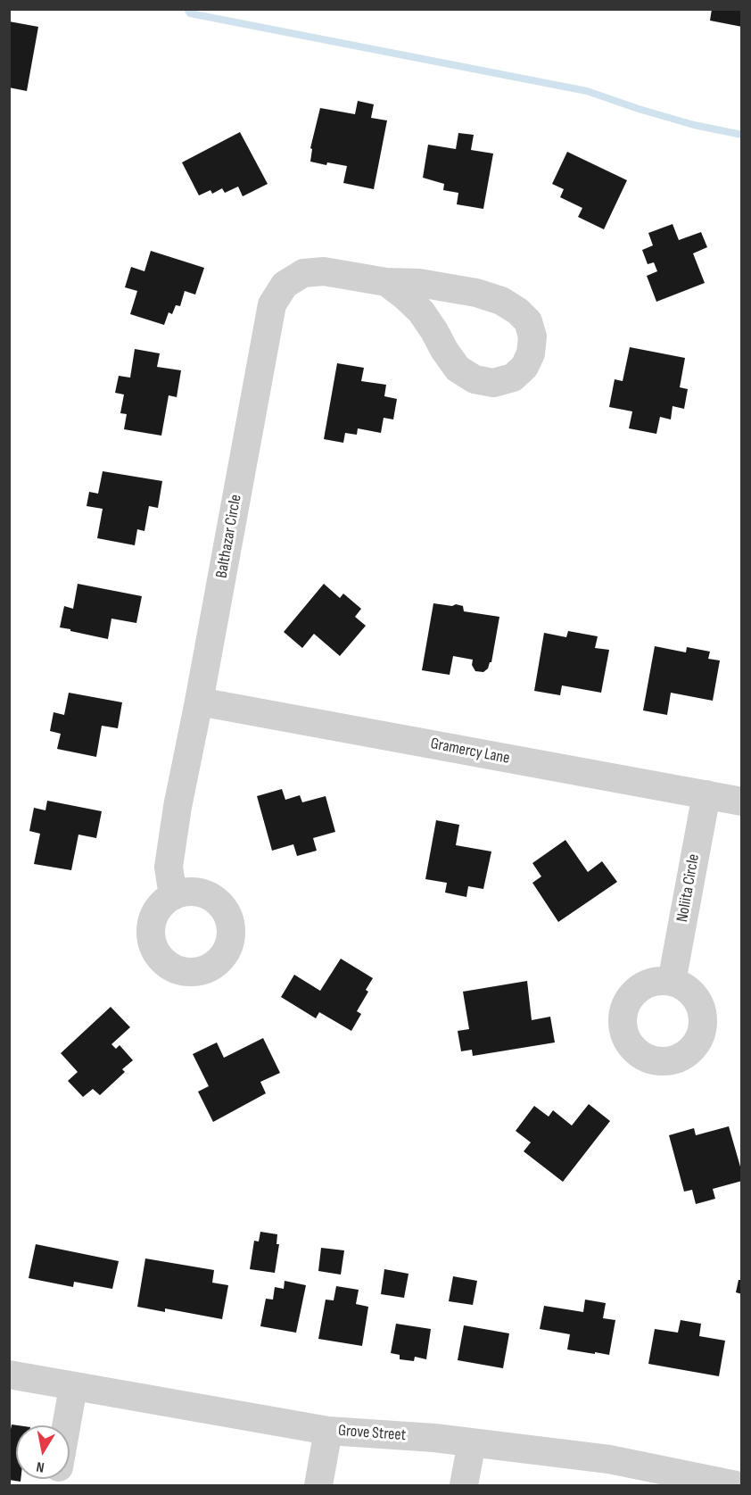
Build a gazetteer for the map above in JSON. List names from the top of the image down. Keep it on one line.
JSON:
{"streets":{"street":["Balthazar Circle","Gramercy Lane","Noliita Circle","Grove Street"]},"crossings":[["Balthazar Circle","Gramercy Lane"],["Gramercy Lane","Noliita Circle"]],"north":"bottom"}
